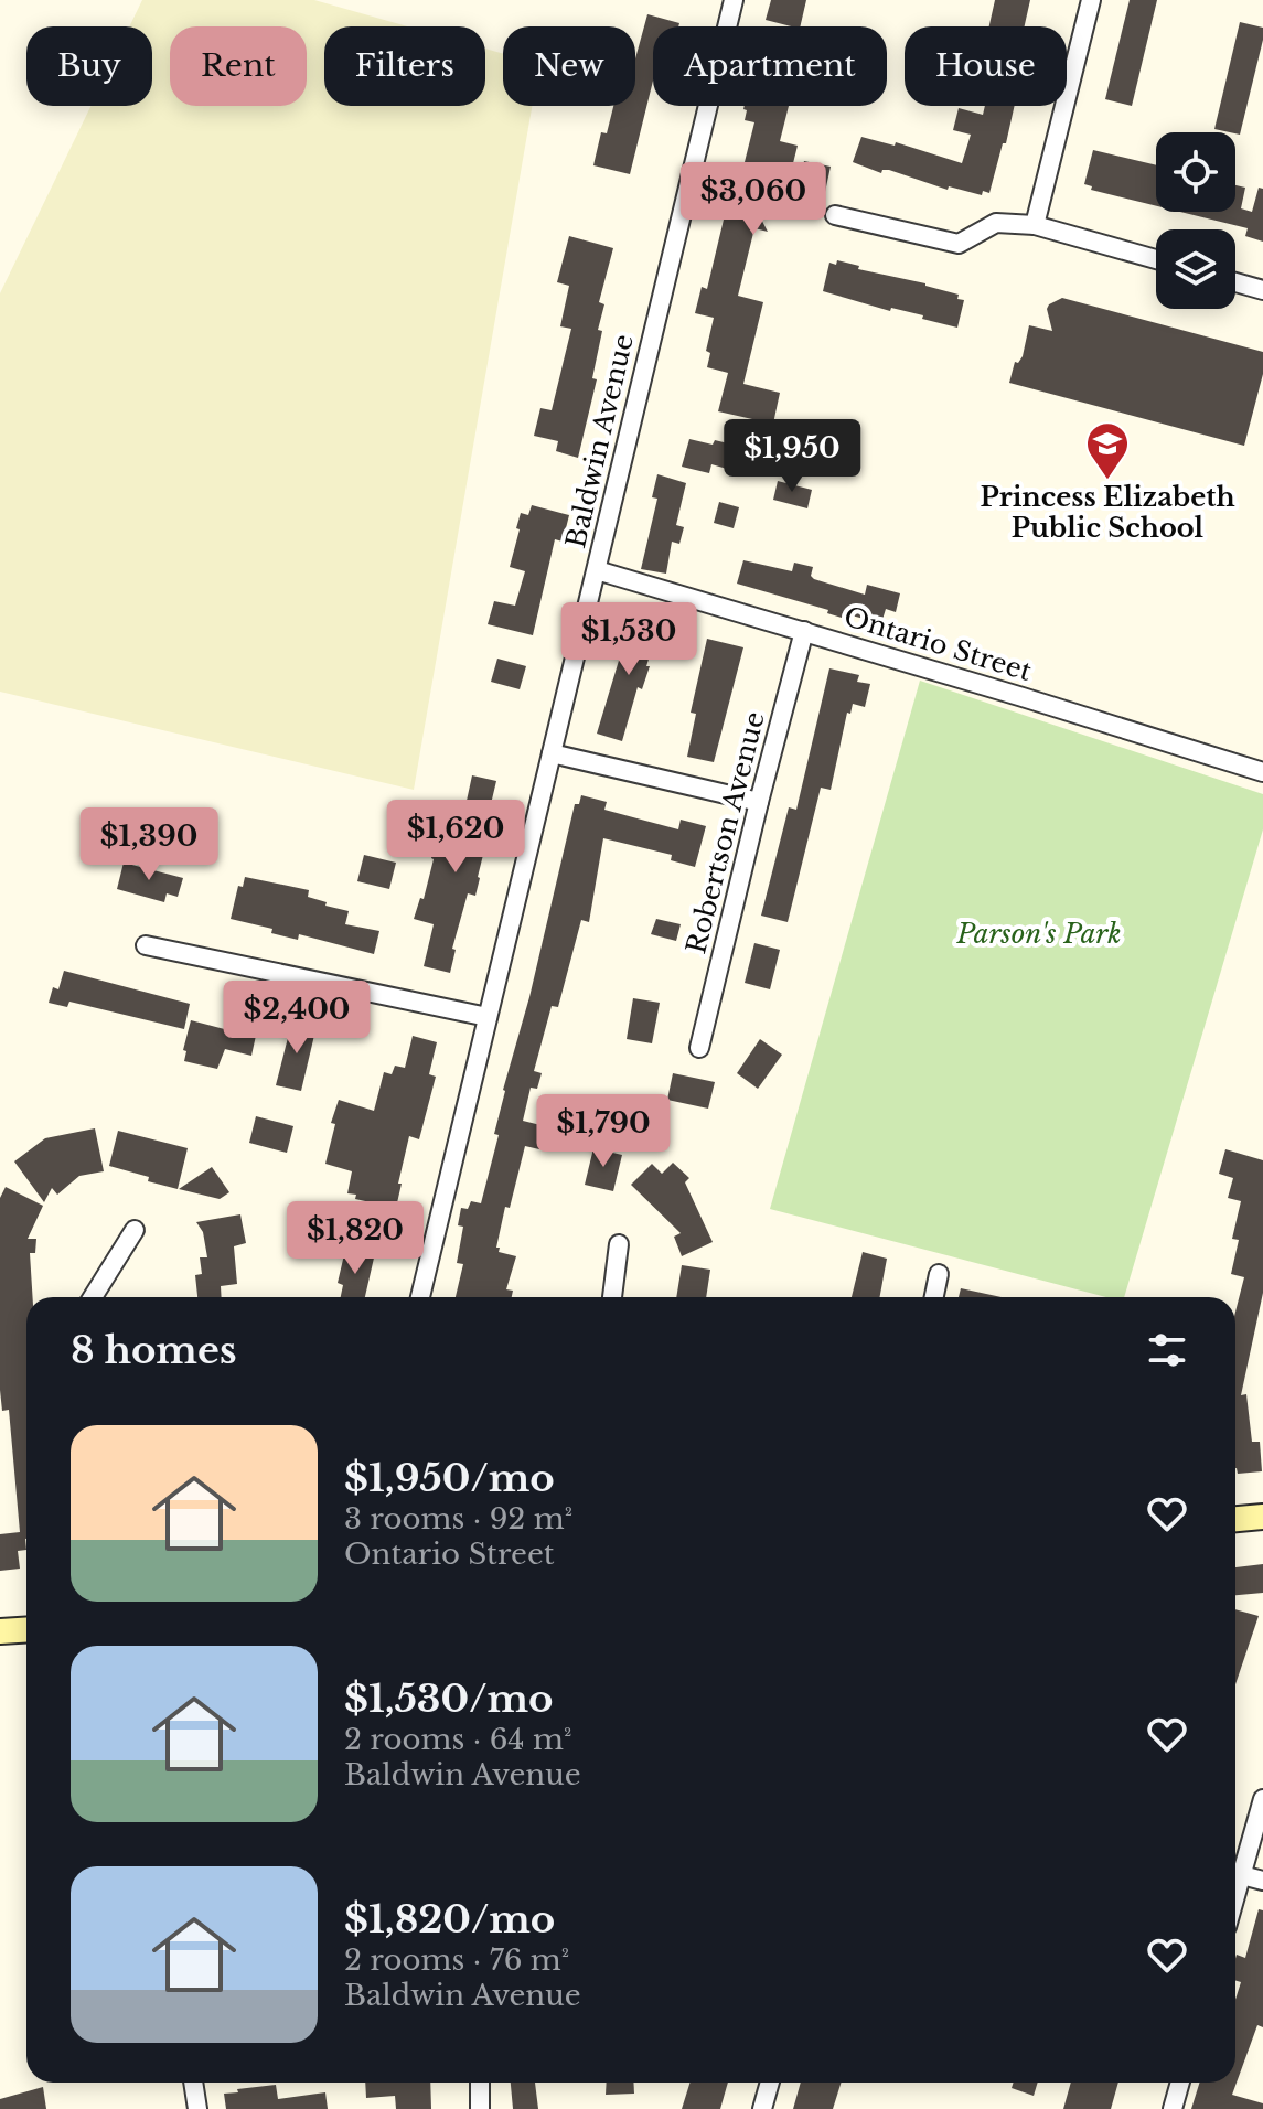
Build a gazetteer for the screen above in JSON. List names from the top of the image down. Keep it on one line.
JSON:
{"streets":{"street":["Baldwin Avenue","Ontario Street","Robertson Avenue"]},"crossings":[["Baldwin Avenue","Ontario Street"],["Ontario Street","Robertson Avenue"]],"parks":["Parson's Park"],"places":{"school or university":["Princess Elizabeth Public School"]},"page":{"chip":["Buy","Rent","Filters","New","Apartment","House"],"price":["$3,060","$1,950","$1,530","$1,620","$1,390","$2,400","$1,790","$1,820"],"heading":"8 homes","list":[{"name":"$1,950/mo","note":"3 rooms · 92 m² · Ontario Street"},{"name":"$1,530/mo","note":"2 rooms · 64 m² · Baldwin Avenue"},{"name":"$1,820/mo","note":"2 rooms · 76 m² · Baldwin Avenue"}]}}
